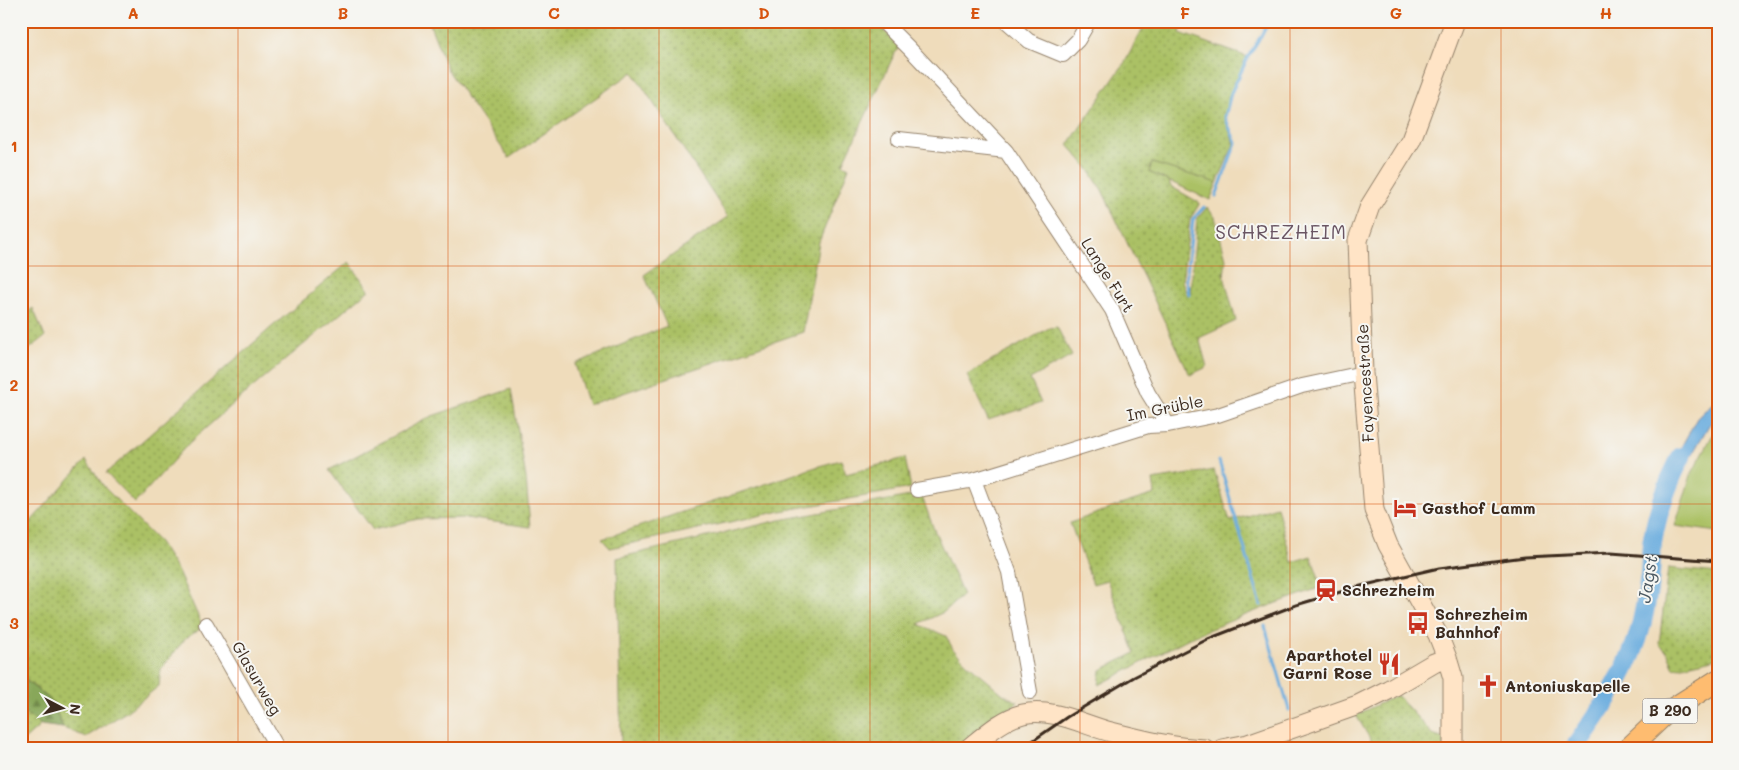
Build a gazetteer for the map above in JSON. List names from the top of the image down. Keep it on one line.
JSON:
{"streets":{"main road":["B 290"],"street":["Lange Furt","Fayencestraße","Im Grüble","Glasurweg"]},"crossings":[["Lange Furt","Im Grüble"],["Fayencestraße","Im Grüble"]],"districts":["SCHREZHEIM"],"water":["Jagst"],"places":{"hotel":["Gasthof Lamm"],"station":["Schrezheim"],"bus stop":["Schrezheim Bahnhof"],"restaurant":["Aparthotel Garni Rose"],"church":["Antoniuskapelle"]},"north":"right","grid":{"columns":["A","B","C","D","E","F","G","H"],"rows":["1","2","3"]}}
